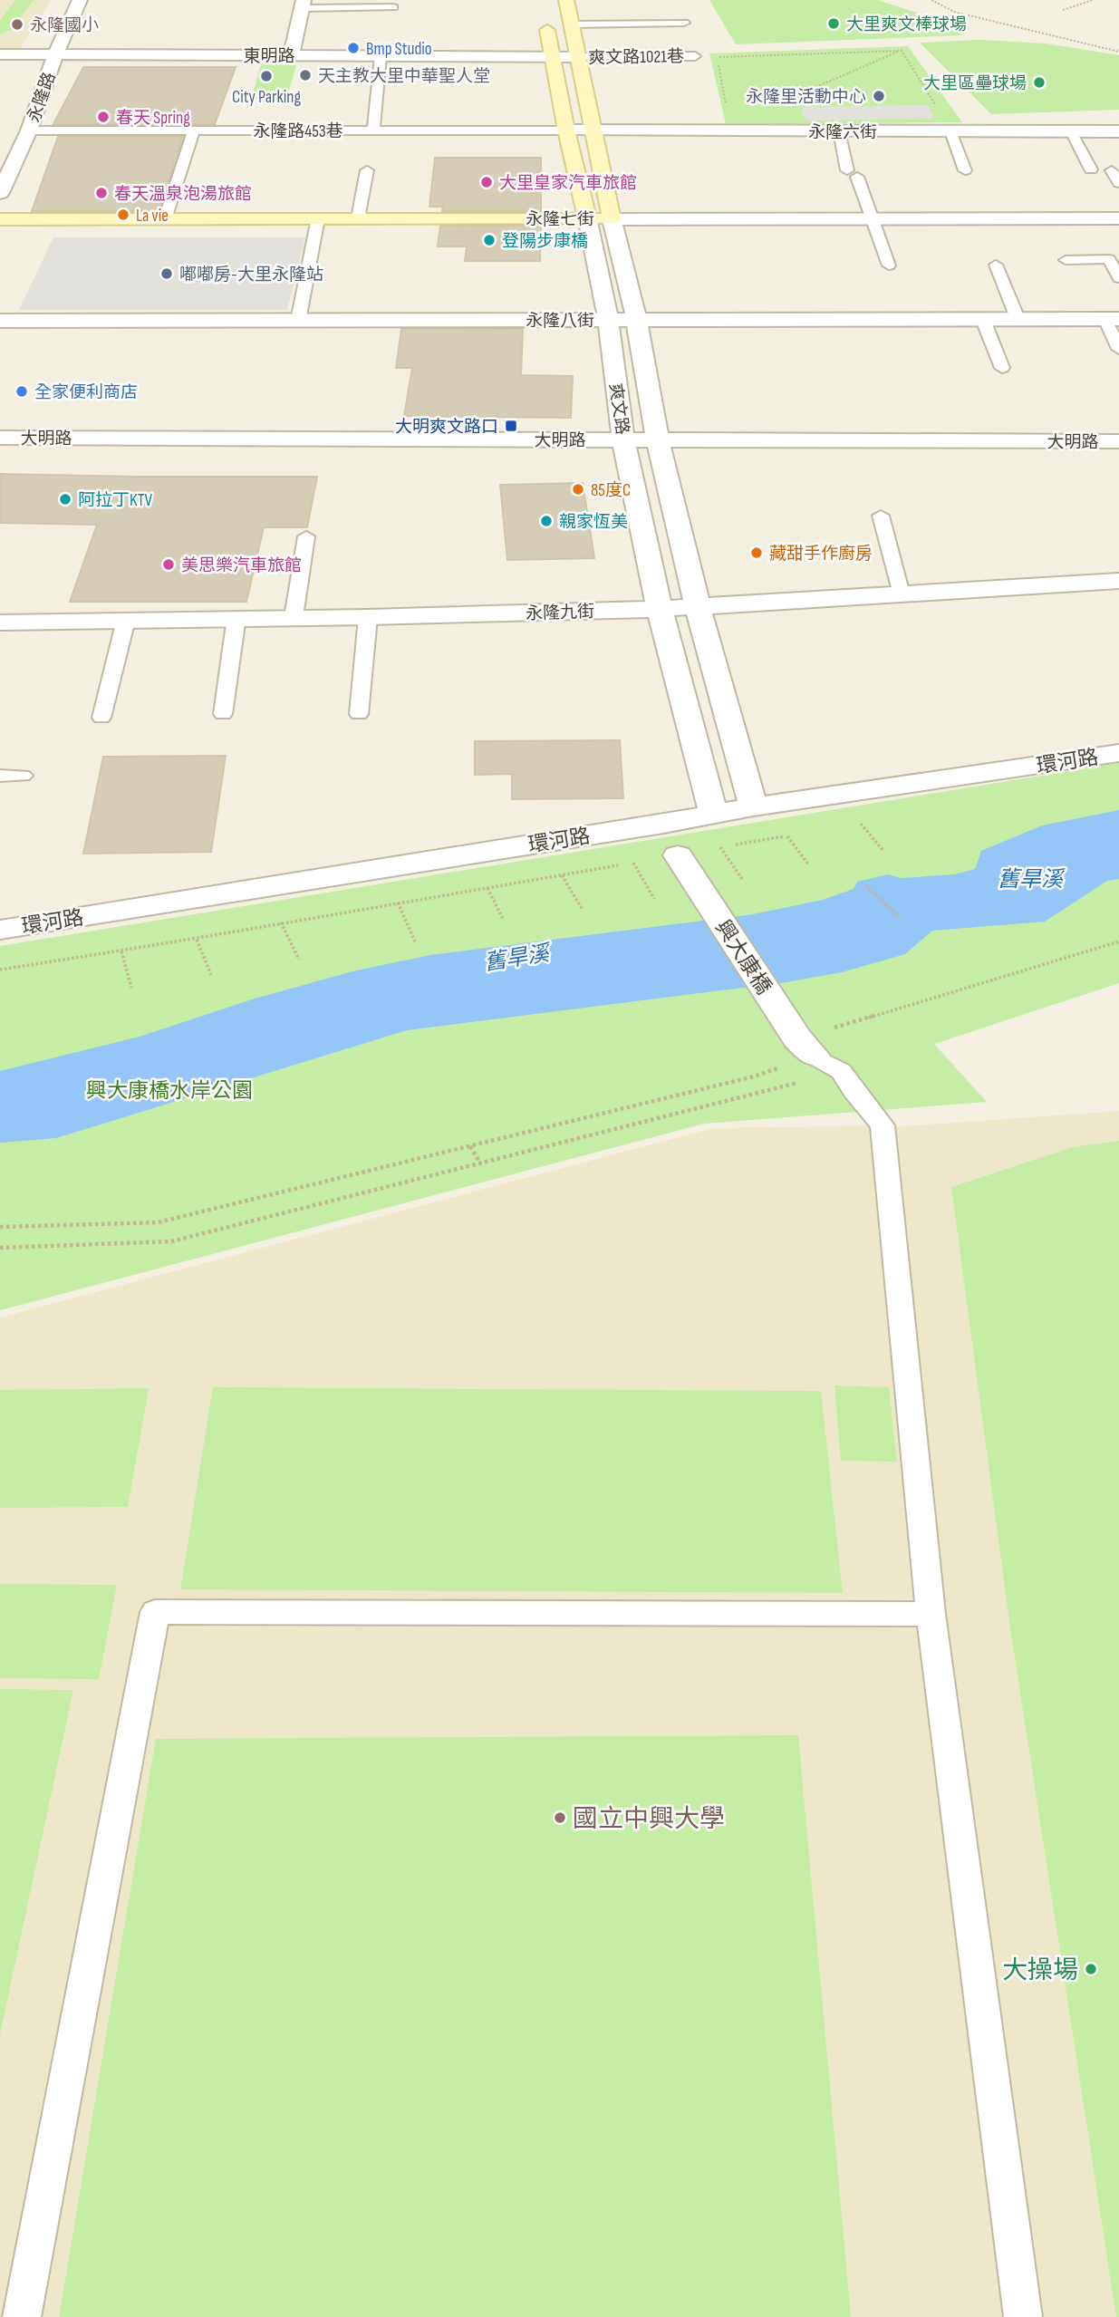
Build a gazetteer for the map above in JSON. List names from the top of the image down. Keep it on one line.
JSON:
{"streets":{"street":["東明路","永隆路","永隆六街","永隆七街","永隆八街","爽文路","大明路","永隆九街","環河路","興大康橋"],"lane":["爽文路1021巷","永隆路453巷"]},"crossings":[["東明路","爽文路1021巷"],["東明路","永隆路"],["東明路","爽文路"],["爽文路1021巷","爽文路"],["永隆路","永隆路453巷"],["永隆路453巷","永隆六街"],["永隆路453巷","爽文路"],["永隆六街","爽文路"],["永隆七街","爽文路"],["永隆八街","爽文路"],["爽文路","大明路"],["爽文路","永隆九街"],["爽文路","環河路"]],"water":["舊旱溪"],"parks":["興大康橋水岸公園"],"places":{"other":["大里爽文棒球場","永隆國小","Bmp Studio","天主教大里中華聖人堂","City Parking","大里區壘球場","永隆里活動中心","春天 Spring","大里皇家汽車旅館","春天溫泉泡湯旅館","La vie","登陽步康橋","嘟嘟房-大里永隆站","全家便利商店","85度C","阿拉丁KTV","親家恆美","藏甜手作廚房","美思樂汽車旅館","國立中興大學","大操場"],"transit":["大明爽文路口"]}}
